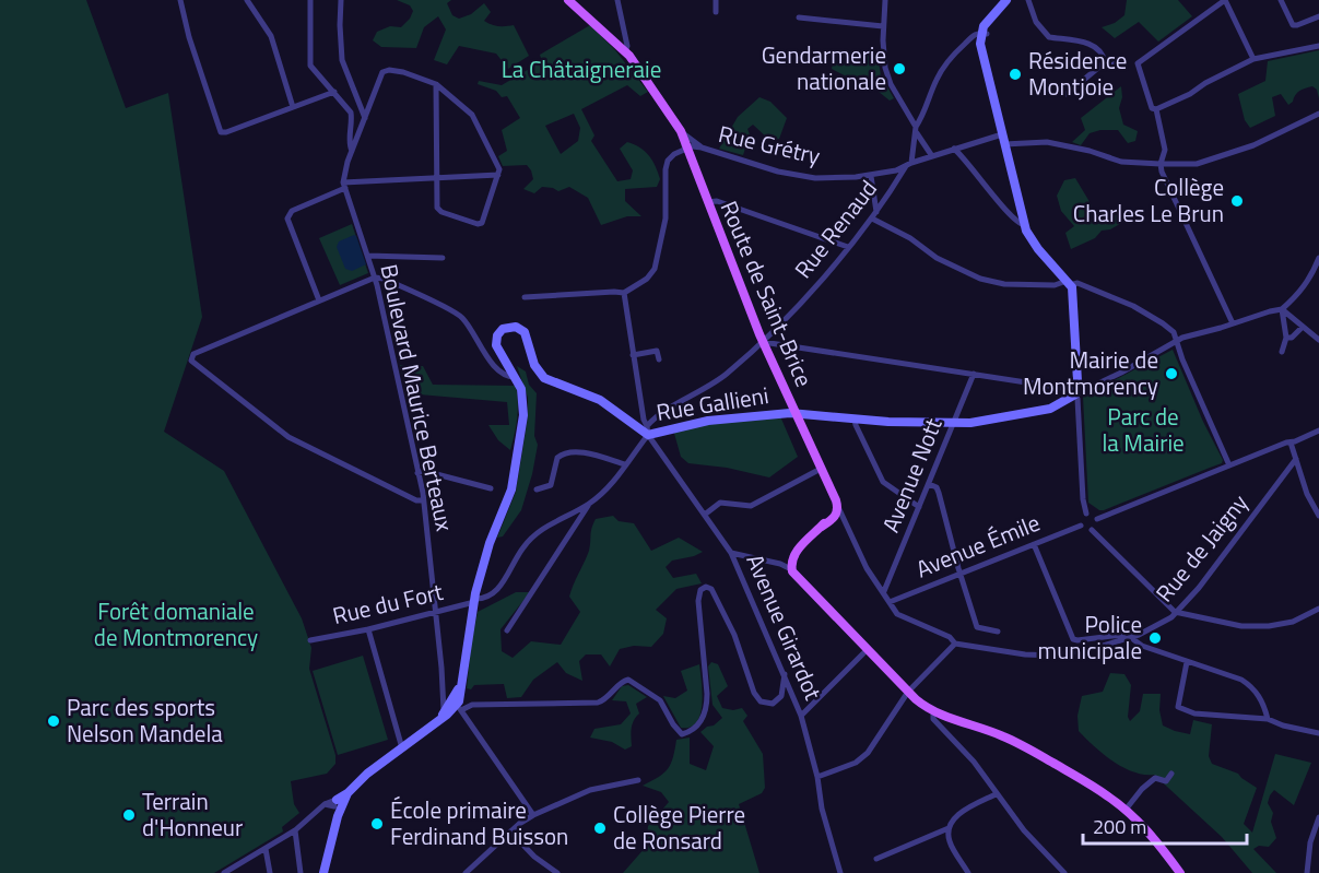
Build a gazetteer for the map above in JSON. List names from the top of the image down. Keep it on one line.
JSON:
{"streets":{"main road":["Route de Saint-Brice","Rue Gallieni"],"street":["Rue Grétry","Rue Renaud","Boulevard Maurice Berteaux","Avenue Nott","Avenue Émile","Rue de Jaigny","Rue du Fort","Avenue Girardot"]},"crossings":[["Rue Grétry","Rue Renaud"],["Rue Grétry","Route de Saint-Brice"],["Rue Renaud","Route de Saint-Brice"],["Rue Renaud","Rue Gallieni"],["Route de Saint-Brice","Rue Gallieni"],["Boulevard Maurice Berteaux","Rue du Fort"],["Rue Gallieni","Avenue Nott"],["Rue Gallieni","Rue du Fort"]],"parks":["La Châtaigneraie","Parc de la Mairie","Forêt domaniale de Montmorency"],"places":["Gendarmerie nationale","Résidence Montjoie","Collège Charles Le Brun","Mairie de Montmorency","Police municipale","Parc des sports Nelson Mandela","Terrain d'Honneur","École primaire Ferdinand Buisson","Collège Pierre de Ronsard"],"scale_bar":"200 m"}
